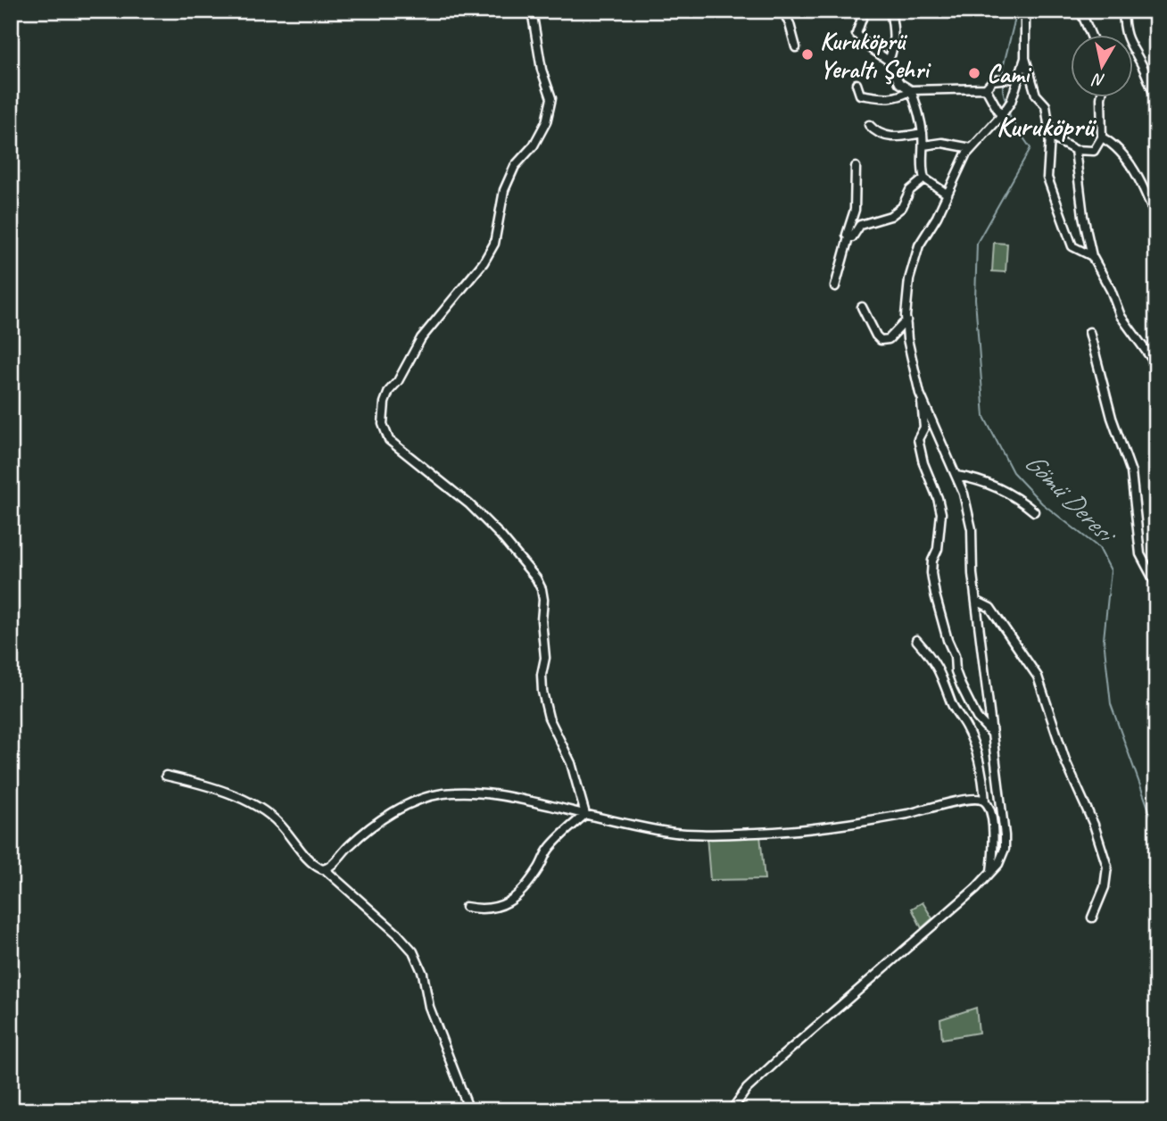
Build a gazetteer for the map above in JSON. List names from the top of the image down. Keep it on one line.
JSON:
{"districts":["Kuruköprü"],"water":["Gömü Deresi"],"places":["Kuruköprü Yeraltı Şehri","Cami"],"north":"bottom"}
